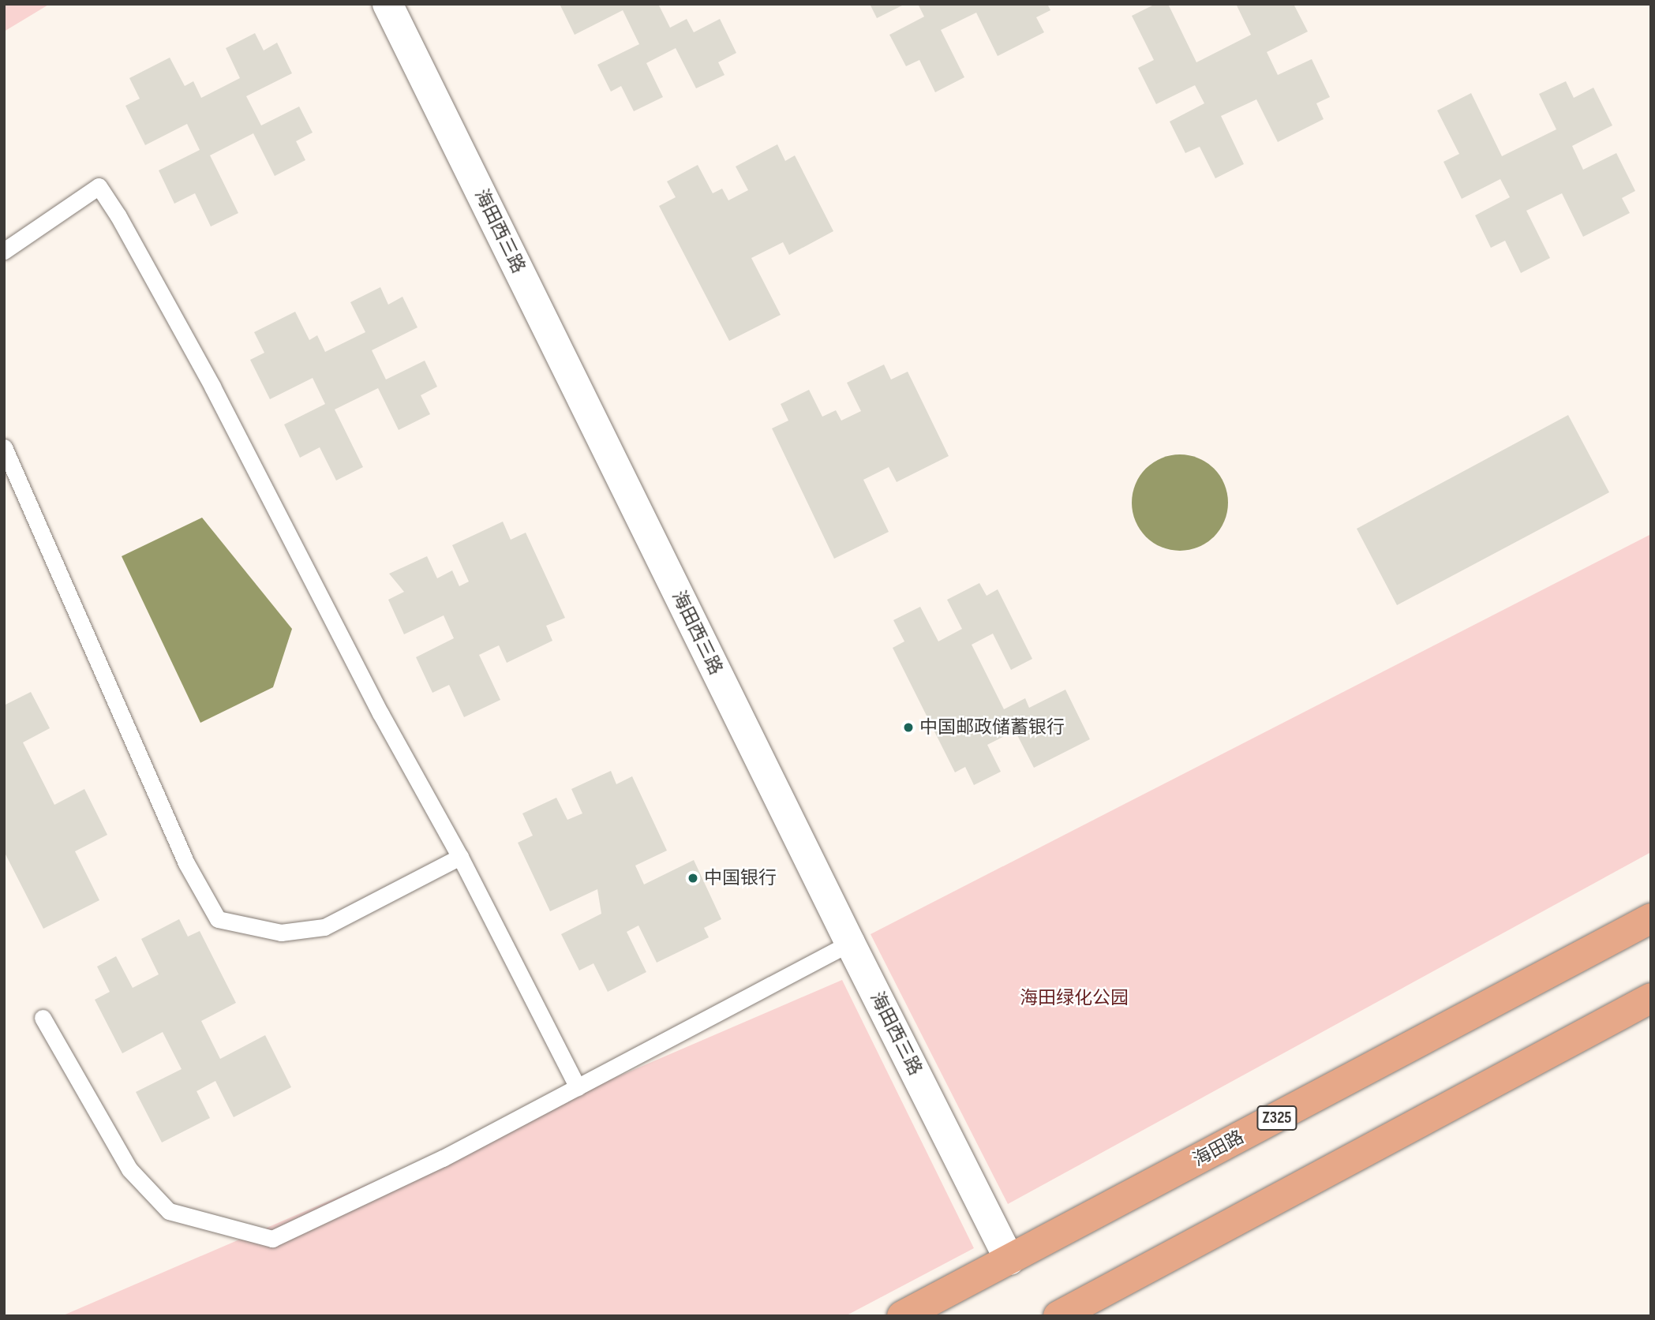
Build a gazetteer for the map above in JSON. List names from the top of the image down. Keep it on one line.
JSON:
{"streets":{"main road":["Z325","海田路"],"street":["海田西三路"]},"crossings":[["海田西三路","海田路"]],"parks":["海田绿化公园"],"places":["中国邮政储蓄银行","中国银行"]}
